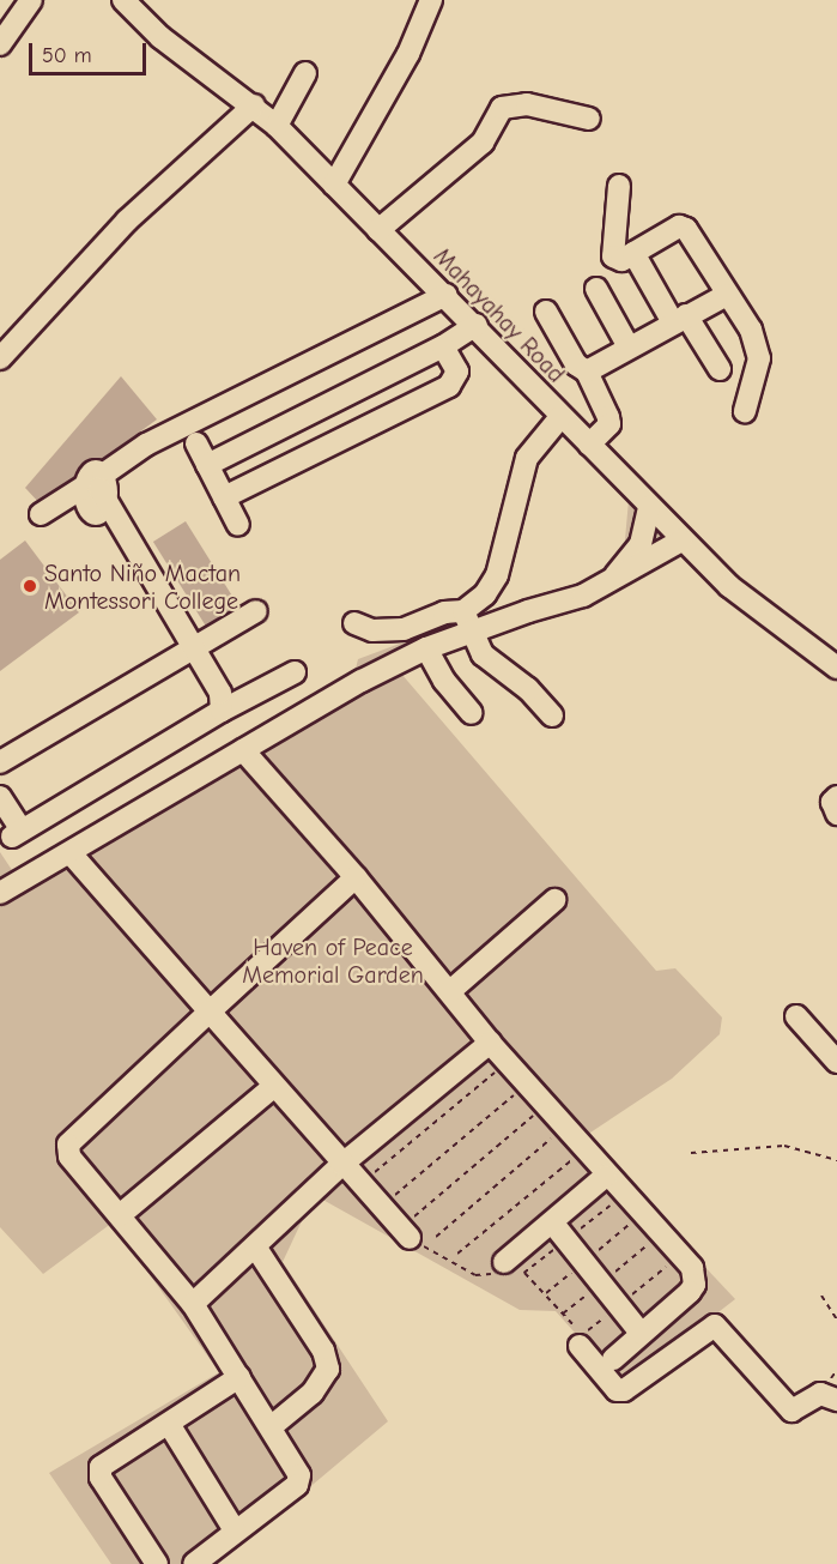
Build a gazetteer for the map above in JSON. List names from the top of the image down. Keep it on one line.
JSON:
{"streets":{"street":["Mahayahay Road"]},"parks":["Haven of Peace Memorial Garden"],"places":["Santo Niño Mactan Montessori College"],"scale_bar":"50 m"}
